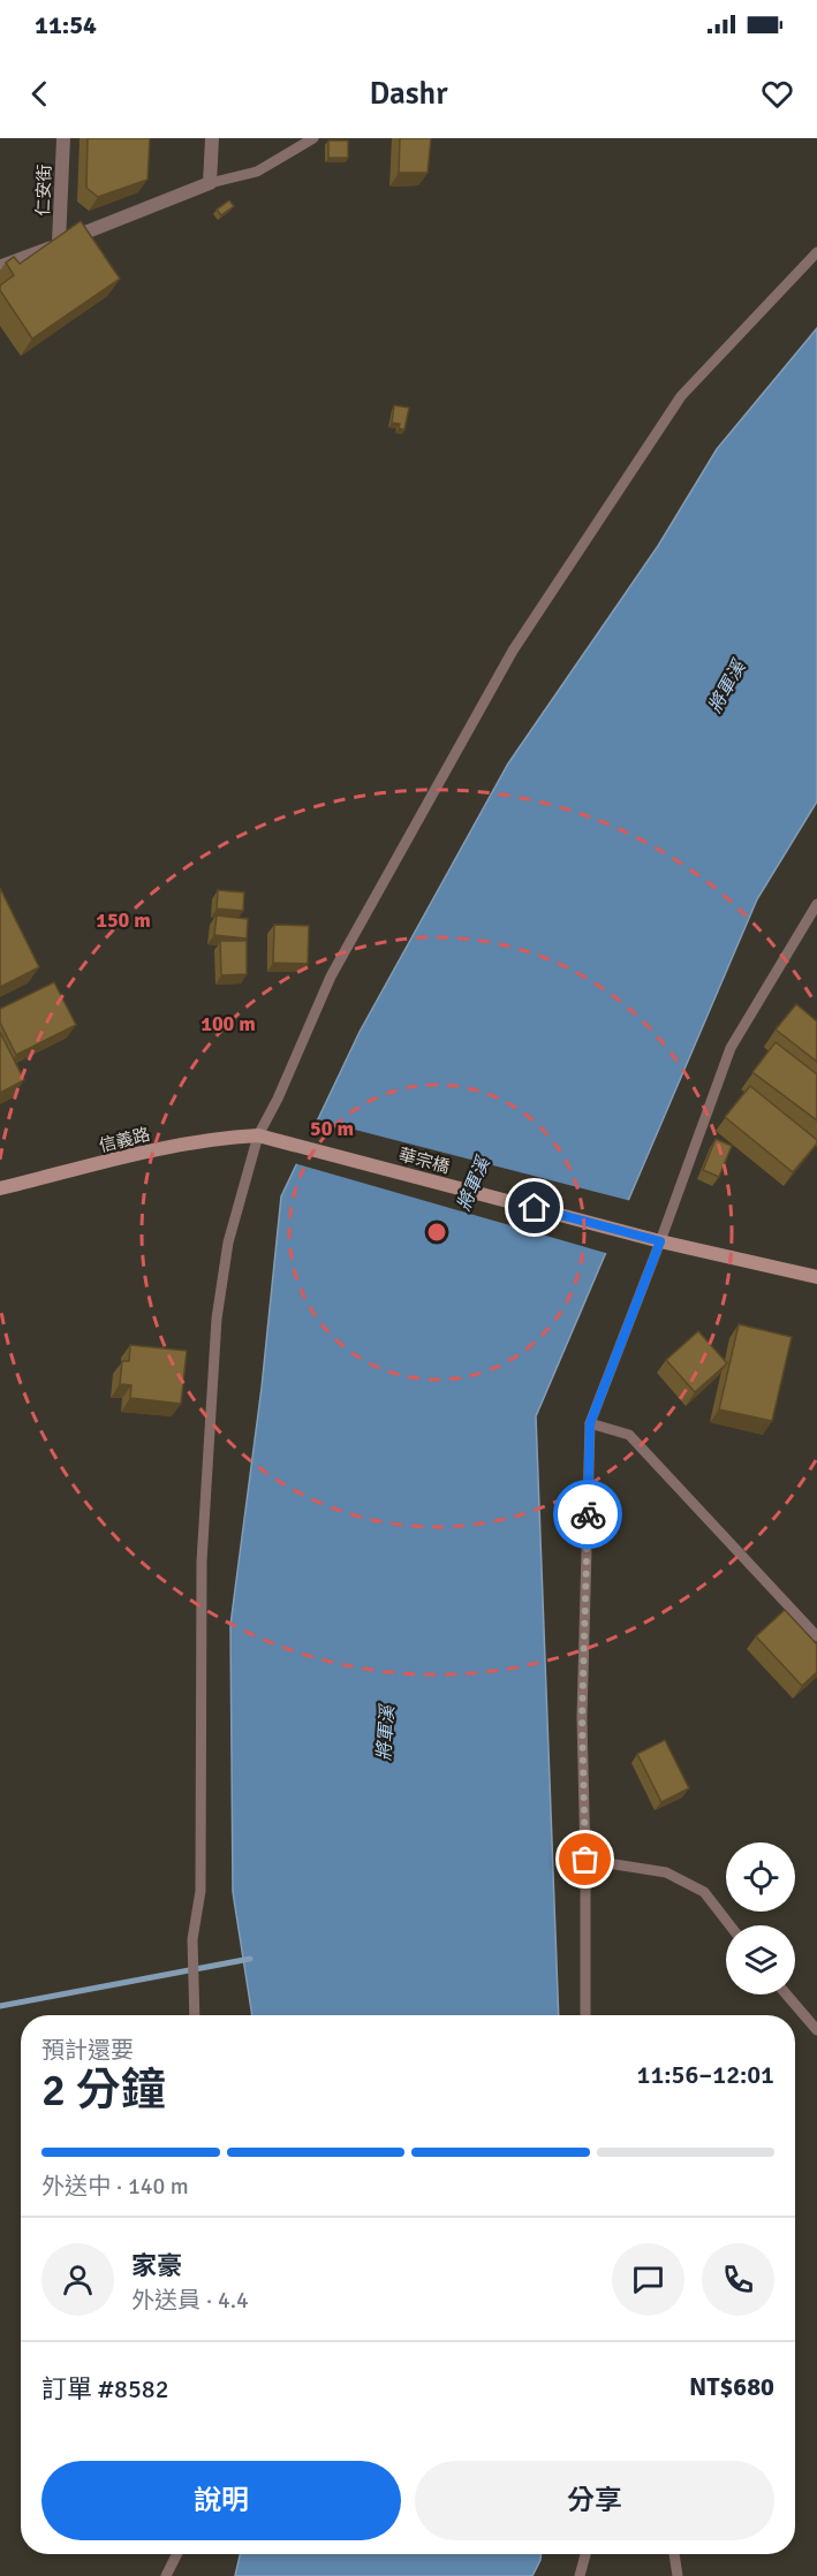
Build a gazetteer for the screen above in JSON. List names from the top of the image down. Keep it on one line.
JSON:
{"streets":{"street":["仁安街","信義路","華宗橋"]},"crossings":[["信義路","華宗橋"]],"water":["將軍溪"],"page":{"status":"11:54","header":"Dashr","heading":["2 分鐘","預計還要","11:56–12:01"],"panel":["家豪","外送員 · 4.4","訂單 #8582","NT$680"],"bar":"外送中 · 140 m","buttons":["說明","分享"]},"rings":["150 m","100 m","50 m"]}
